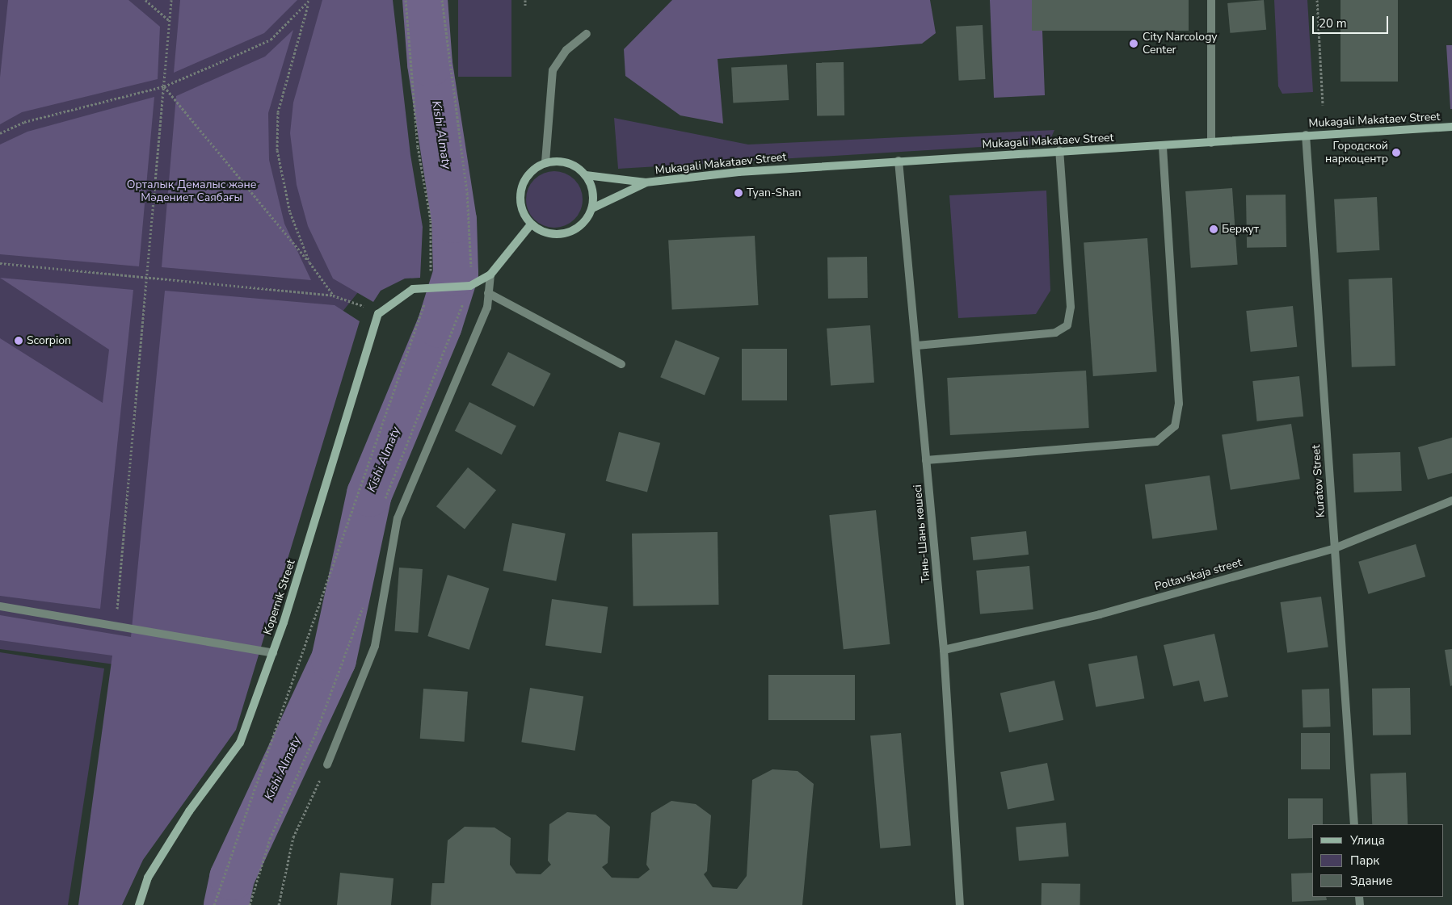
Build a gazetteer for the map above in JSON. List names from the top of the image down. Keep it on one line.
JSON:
{"streets":{"street":["Mukagali Makataev Street","Kuratov Street","Тянь-Шань көшесі","Poltavskaja street","Kopernik Street"]},"crossings":[["Mukagali Makataev Street","Kuratov Street"],["Mukagali Makataev Street","Тянь-Шань көшесі"],["Kuratov Street","Poltavskaja street"],["Тянь-Шань көшесі","Poltavskaja street"]],"water":["Kіshі Almaty"],"parks":["Орталық Демалыс және Мәдениет Саябағы"],"places":["City Narcology Center","Городской наркоцентр","Tyan-Shan","Беркут","Scorpion"],"legend":["Улица","Парк","Здание"],"scale_bar":"20 m"}
